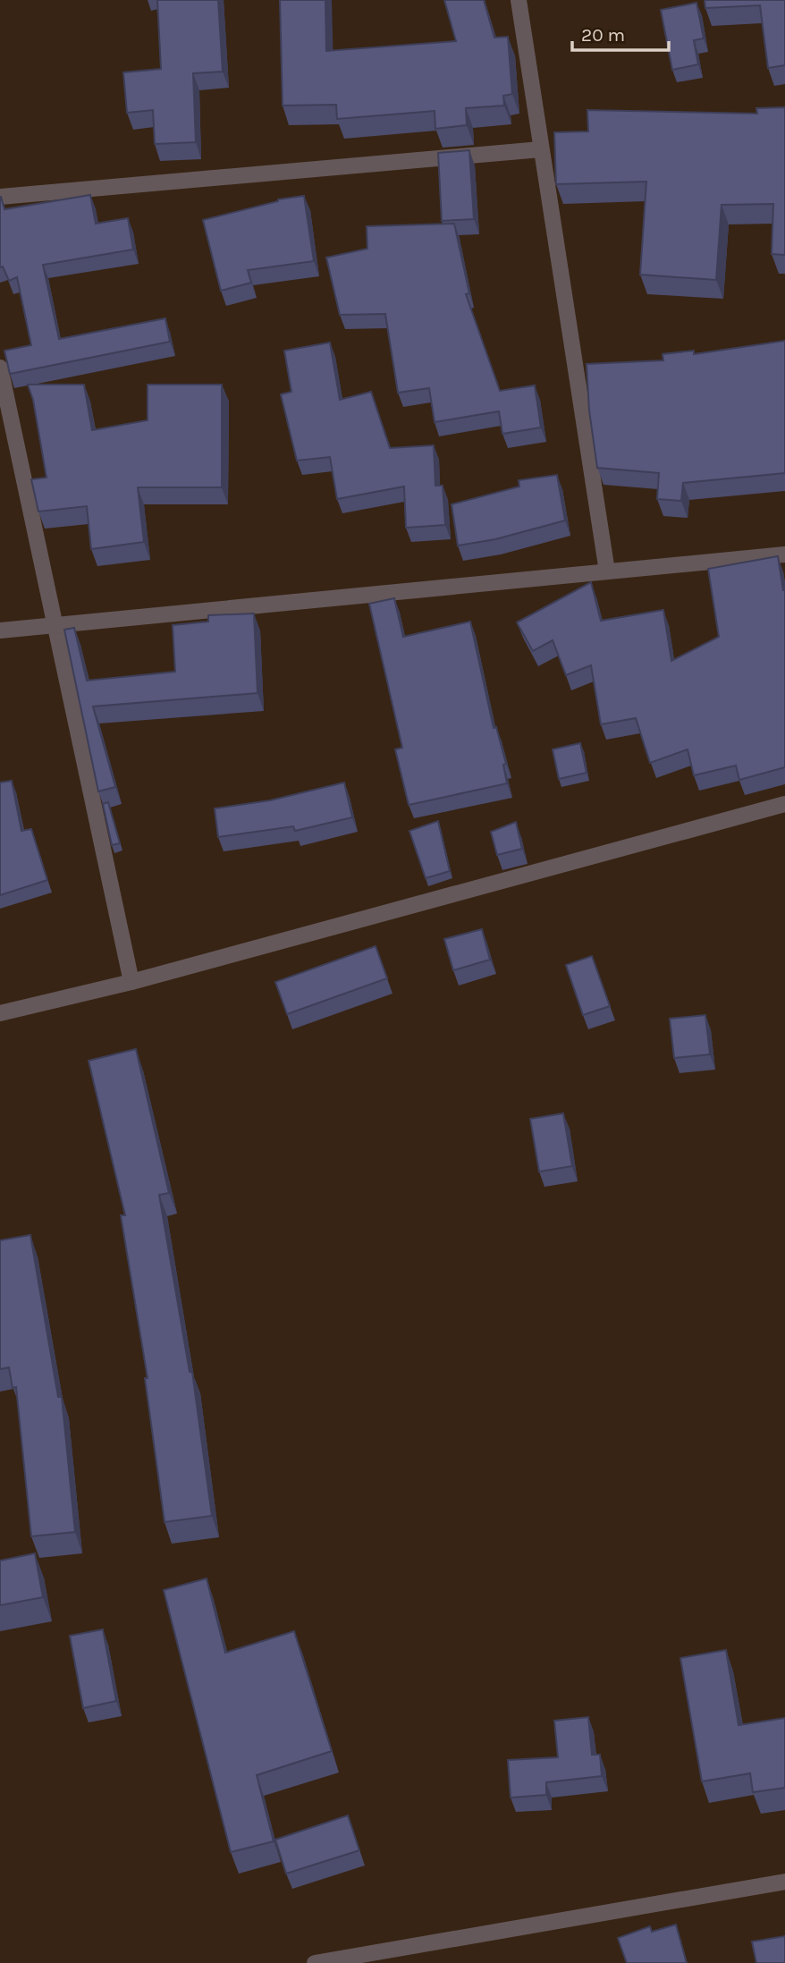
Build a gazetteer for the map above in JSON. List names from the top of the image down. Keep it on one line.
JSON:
{"scale_bar":"20 m"}
